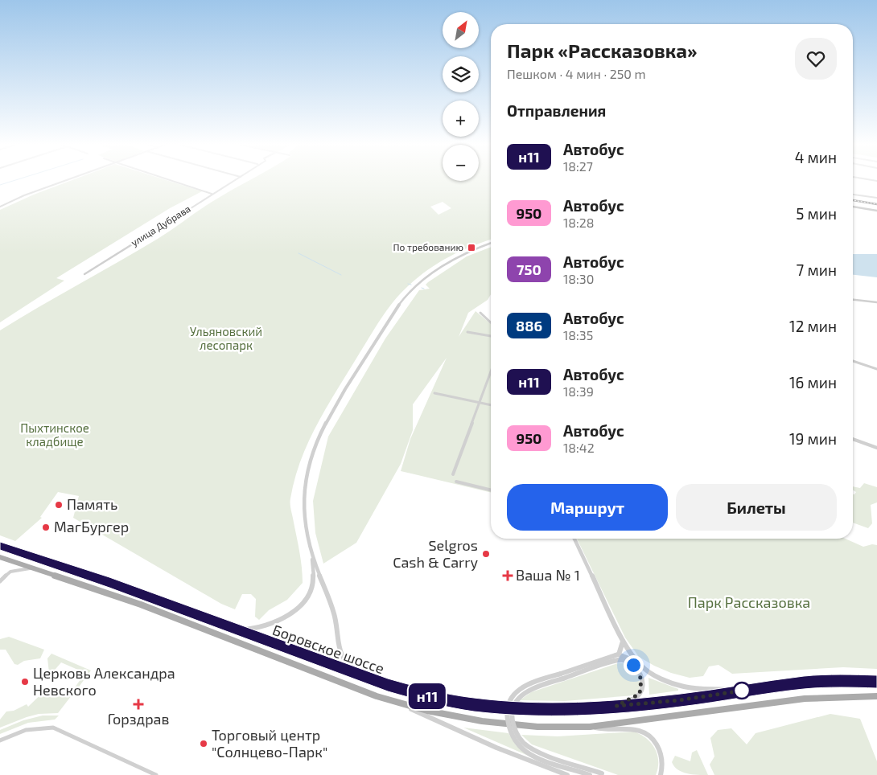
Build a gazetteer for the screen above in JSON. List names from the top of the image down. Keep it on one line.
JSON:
{"streets":{"main road":["Боровское шоссе"],"street":["улица Дубрава"]},"parks":["Ульяновский лесопарк","Пыхтинское кладбище","Парк Рассказовка"],"places":{"transit":["По требованию"],"other":["Память","МагБургер","Selgros Cash & Carry","Церковь Александра Невского","Торговый центр \"Солнцево-Парк\""],"health":["Ваша № 1","Горздрав"]},"lines":["bus line н11"],"north":"top right","page":{"on_map":"н11","map_buttons":["+","−"],"heading":[["Парк «Рассказовка»","Пешком · 4 мин · 250 m"],"Отправления"],"list":[{"mark":"н11","name":"Автобус","note":"18:27","value":"4 мин"},{"mark":"950","name":"Автобус","note":"18:28","value":"5 мин"},{"mark":"750","name":"Автобус","note":"18:30","value":"7 мин"},{"mark":"886","name":"Автобус","note":"18:35","value":"12 мин"},{"mark":"н11","name":"Автобус","note":"18:39","value":"16 мин"},{"mark":"950","name":"Автобус","note":"18:42","value":"19 мин"}],"buttons":["Маршрут","Билеты"]}}
